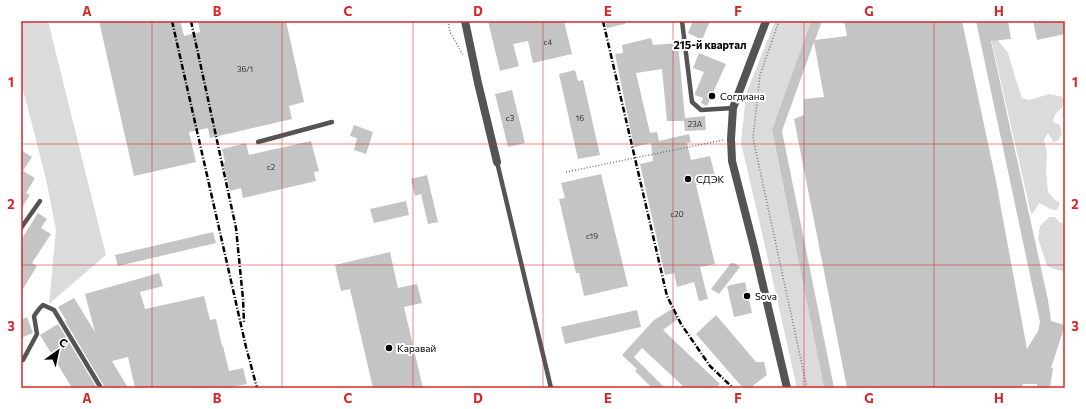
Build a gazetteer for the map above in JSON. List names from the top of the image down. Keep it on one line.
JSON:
{"districts":["215-й квартал"],"places":["Согдиана","СДЭК","Sova","Каравай"],"house_numbers":["с4","36/1","с3","16","23А","с2","с20","с19"],"north":"top right","grid":{"columns":["A","B","C","D","E","F","G","H"],"rows":["1","2","3"]}}
